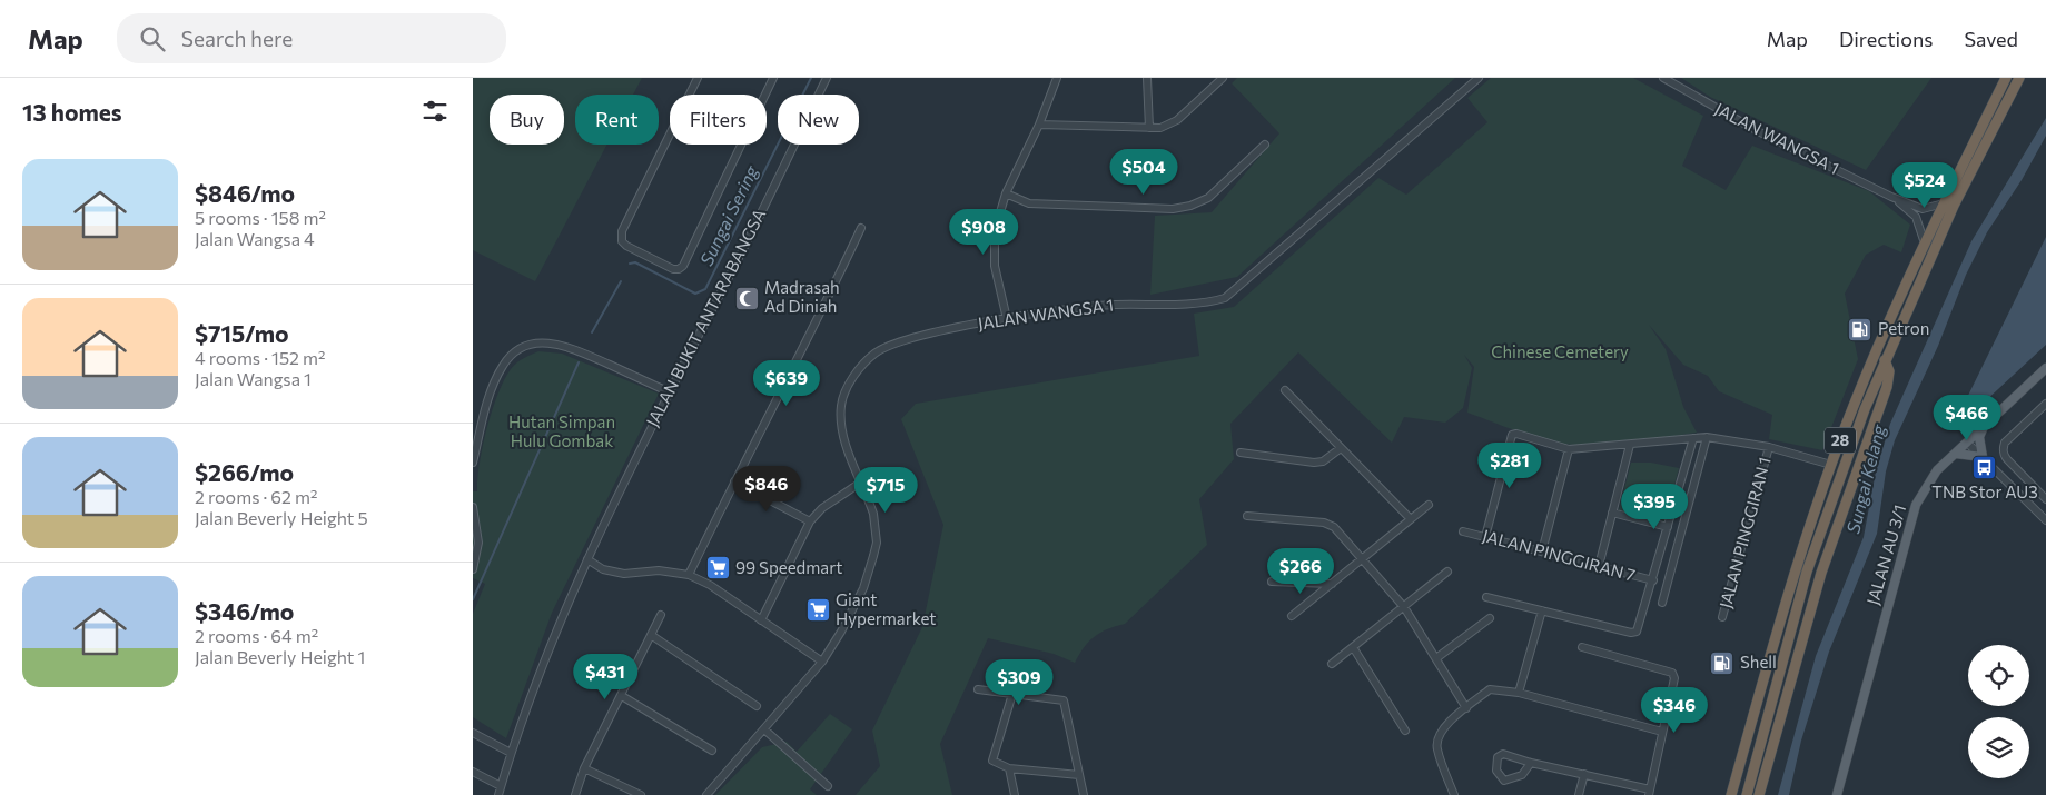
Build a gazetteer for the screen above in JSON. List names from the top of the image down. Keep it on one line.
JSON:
{"streets":{"highway":["28"],"main road":["JALAN AU 3/1"],"street":["JALAN WANGSA 1","JALAN BUKIT ANTARABANGSA","JALAN PINGGIRAN 1","JALAN PINGGIRAN 7"]},"crossings":[["JALAN WANGSA 1","28"]],"water":["Sungai Sering","Sungai Kelang"],"parks":["Chinese Cemetery","Hutan Simpan Hulu Gombak"],"places":{"mosque":["Madrasah Ad Diniah"],"fuel station":["Petron","Shell"],"bus stop":["TNB Stor AU3"],"supermarket":["99 Speedmart","Giant Hypermarket"]},"page":{"header":"Map","search":"Search here","nav":["Map","Directions","Saved"],"heading":"13 homes","chip":["Buy","Rent","Filters","New"],"list":[{"name":"$846/mo","note":"5 rooms · 158 m² · Jalan Wangsa 4"},{"name":"$715/mo","note":"4 rooms · 152 m² · Jalan Wangsa 1"},{"name":"$266/mo","note":"2 rooms · 62 m² · Jalan Beverly Height 5"},{"name":"$346/mo","note":"2 rooms · 64 m² · Jalan Beverly Height 1"}],"price":["$504","$524","$908","$639","$466","$281","$846","$715","$395","$266","$431","$309","$346"]}}
